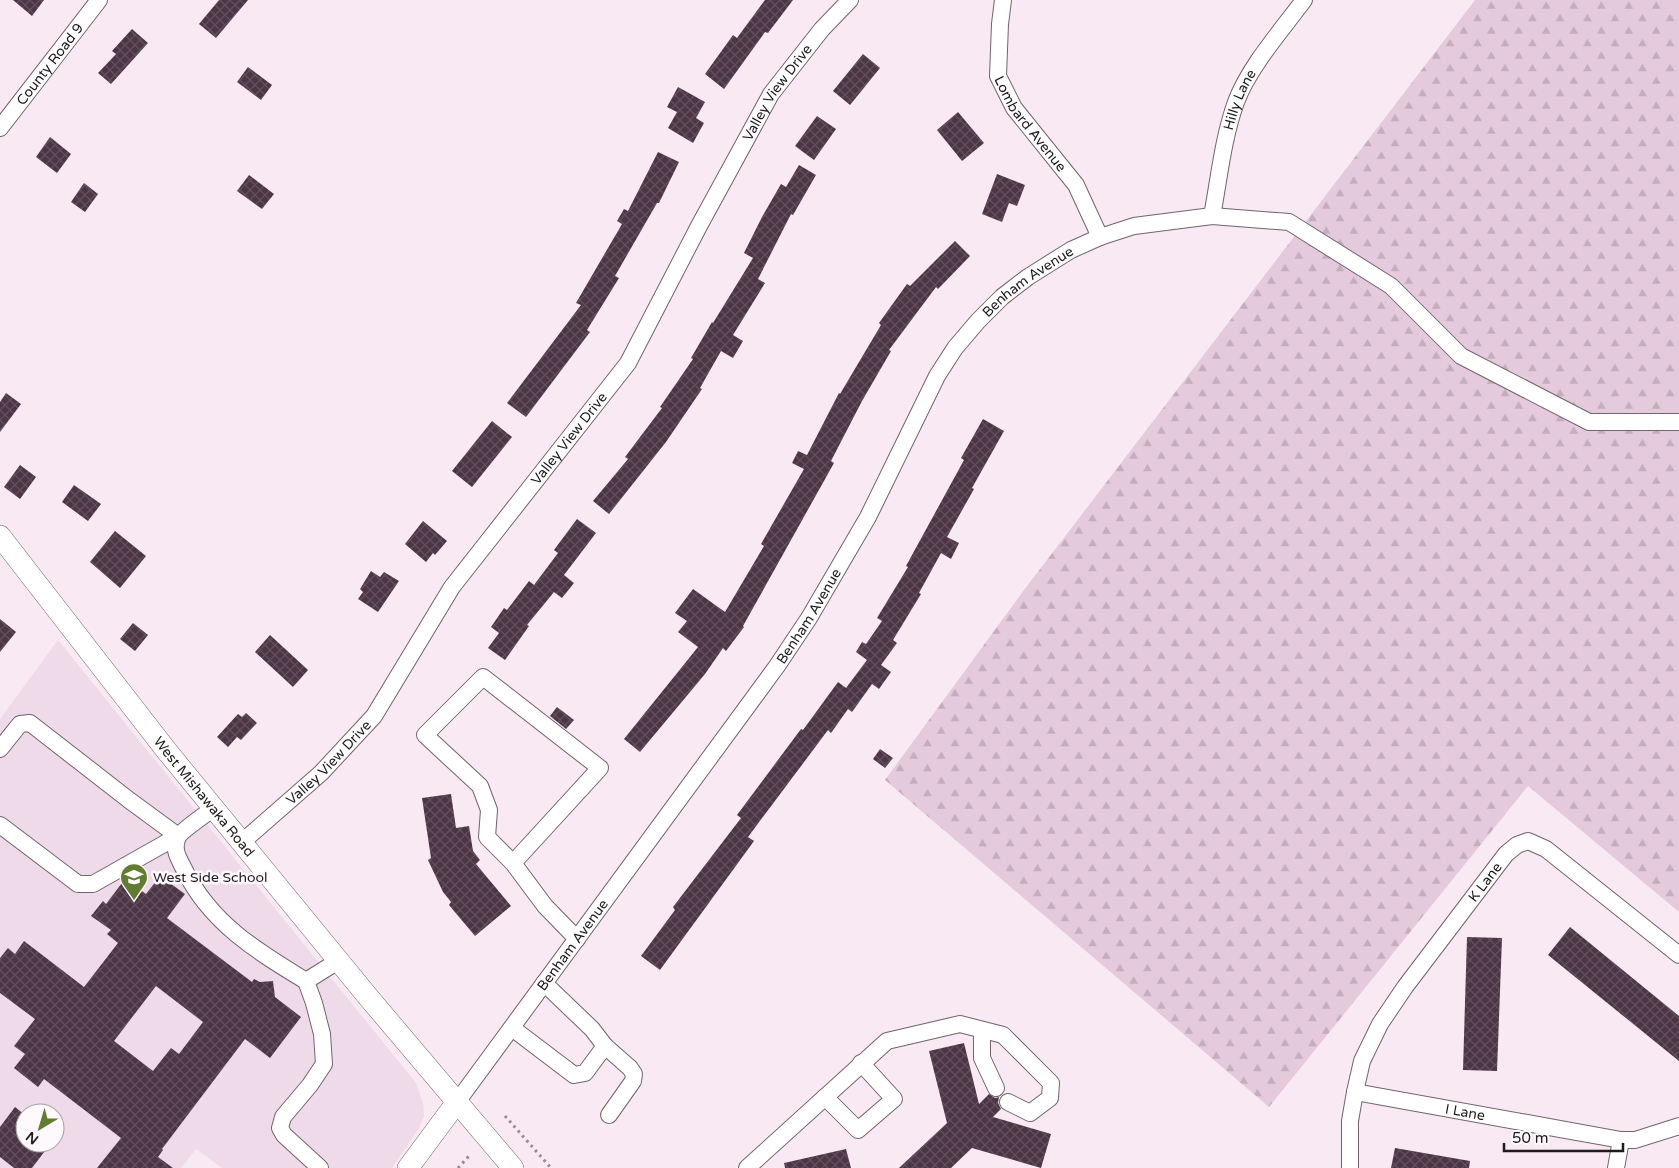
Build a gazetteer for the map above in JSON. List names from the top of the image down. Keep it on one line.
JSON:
{"streets":{"main road":["Benham Avenue","West Mishawaka Road"],"street":["County Road 9","Valley View Drive","Hilly Lane","Lombard Avenue","K Lane","I Lane"]},"crossings":[["Valley View Drive","West Mishawaka Road"],["Hilly Lane","Benham Avenue"],["Lombard Avenue","Benham Avenue"],["Benham Avenue","West Mishawaka Road"],["K Lane","I Lane"]],"places":{"school or university":["West Side School"]},"scale_bar":"50 m","north":"bottom left"}
